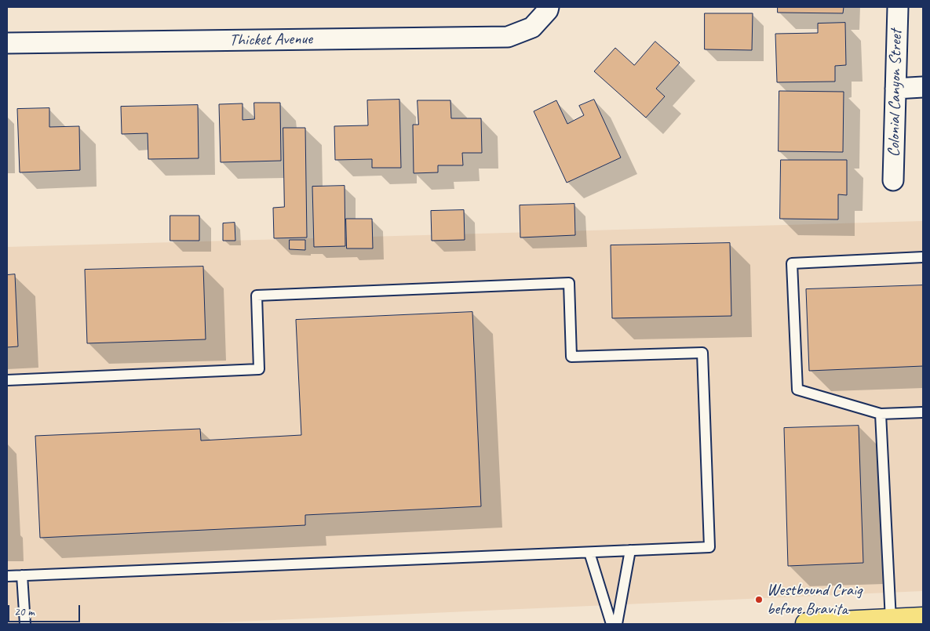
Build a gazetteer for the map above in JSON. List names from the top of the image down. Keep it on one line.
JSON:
{"streets":{"street":["Thicket Avenue","Colonial Canyon Street"]},"places":["Westbound Craig before Bravita"],"scale_bar":"20 m"}
